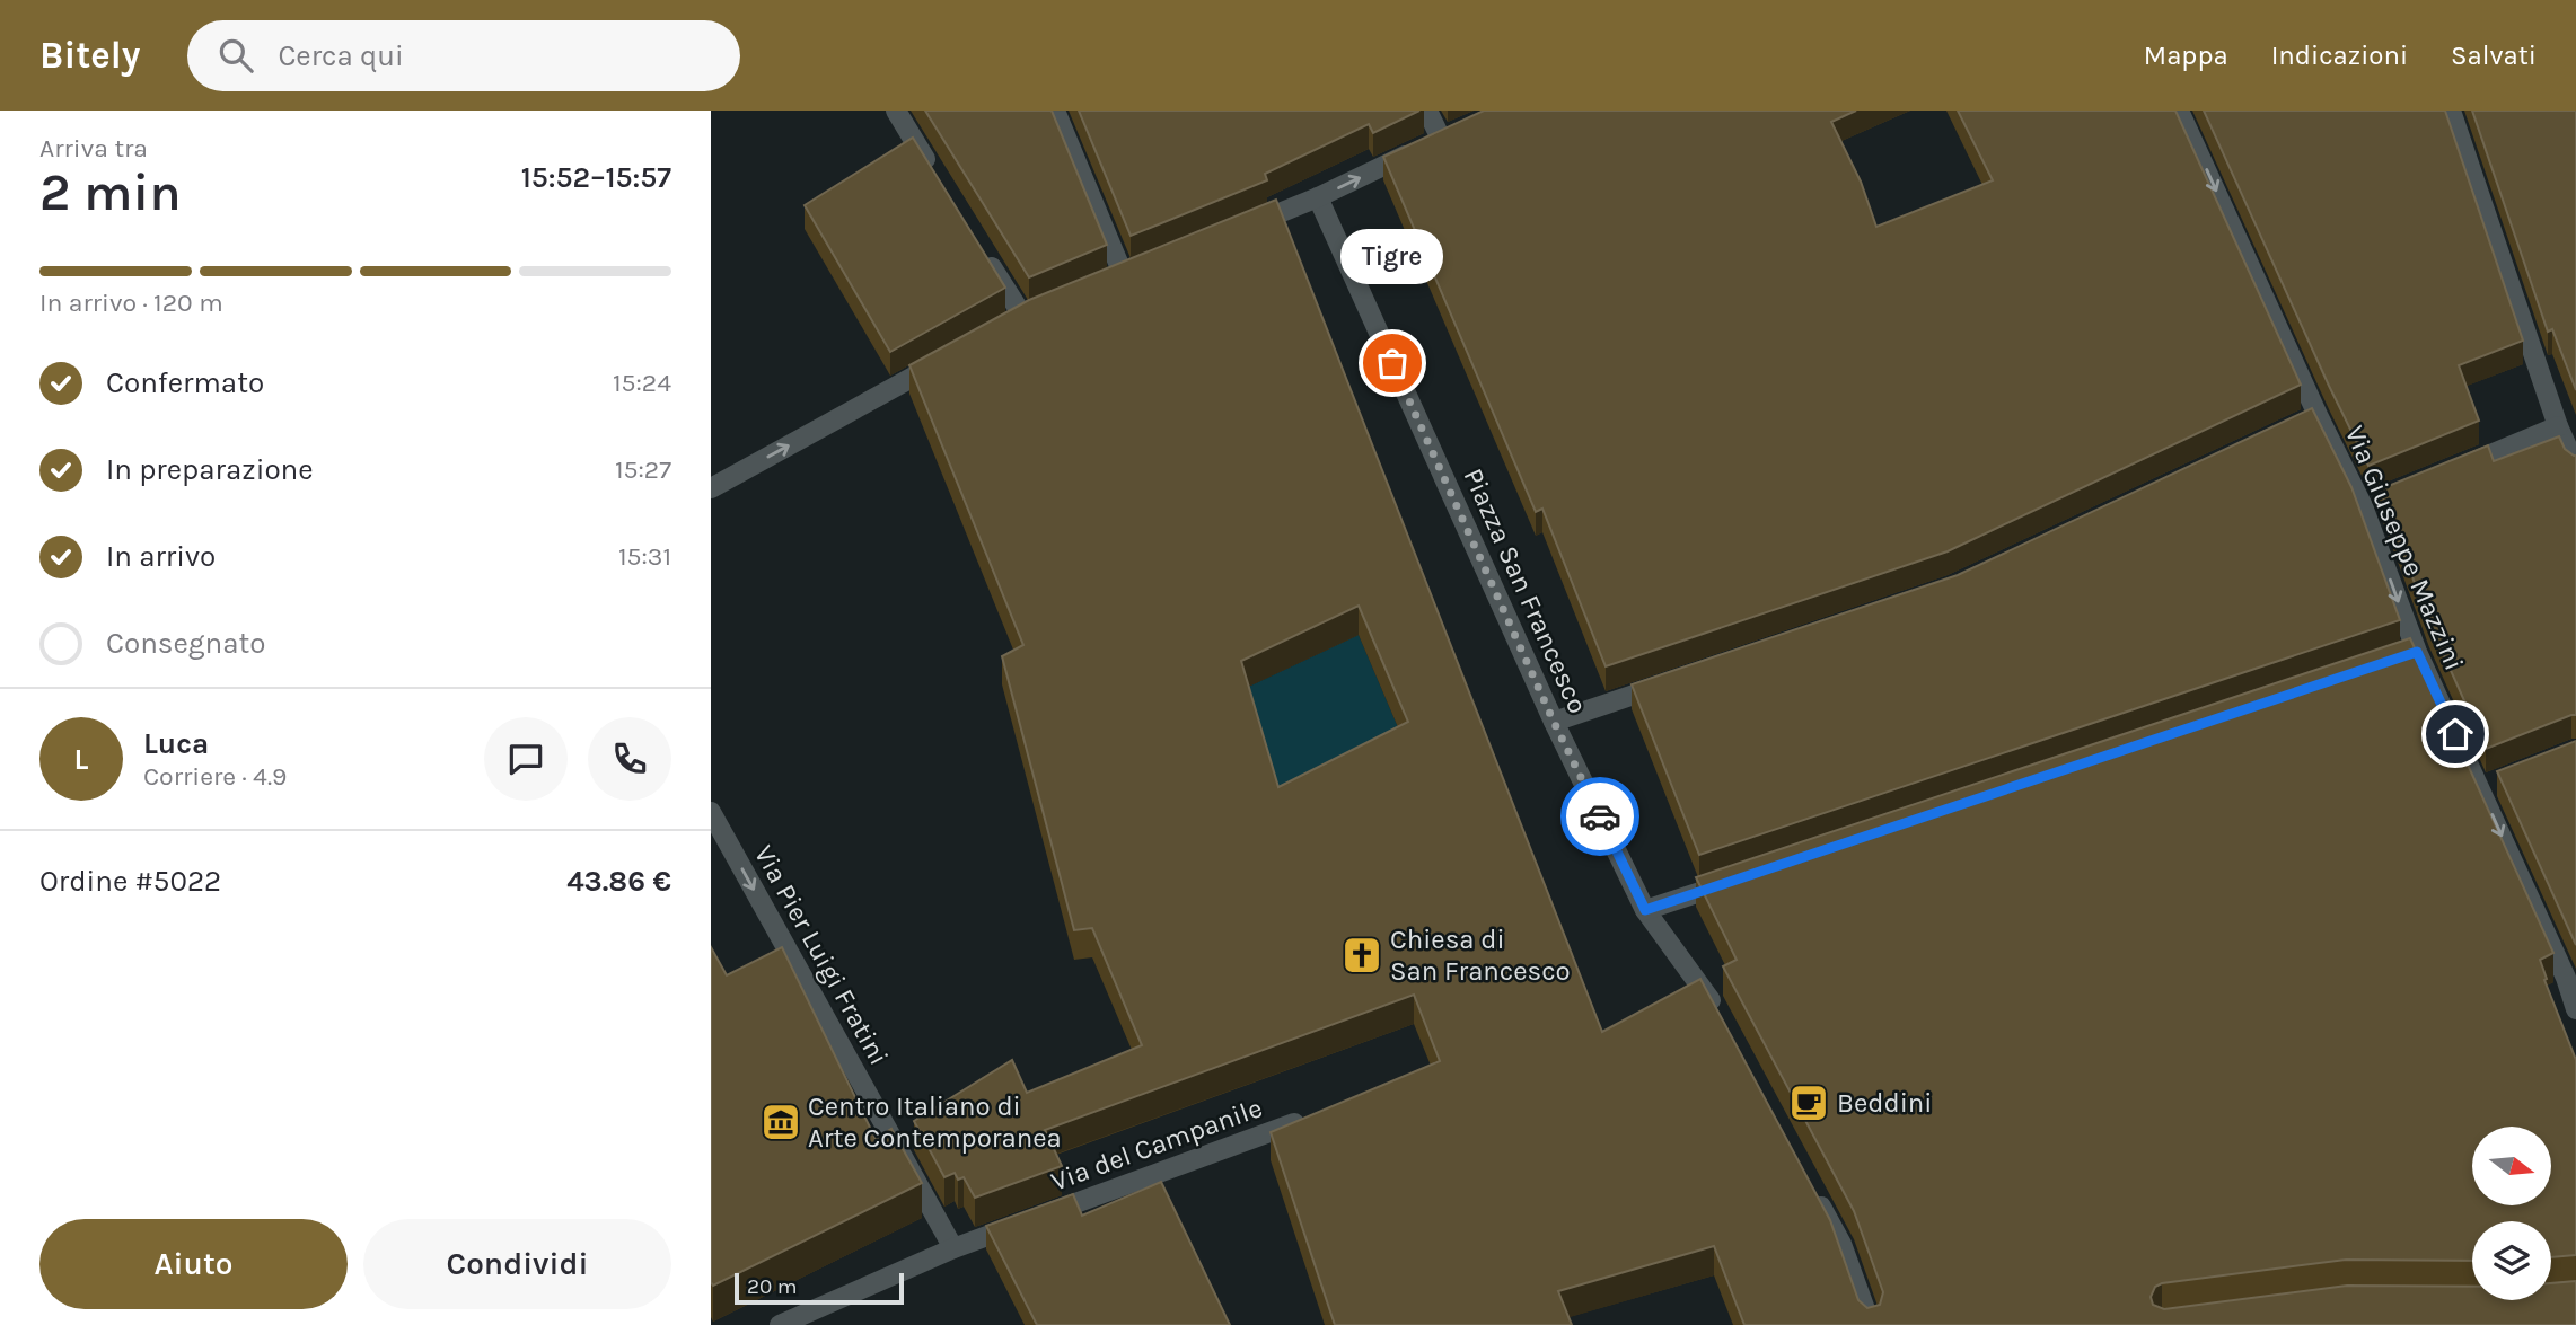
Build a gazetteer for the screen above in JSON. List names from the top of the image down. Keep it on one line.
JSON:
{"streets":{"street":["Via Giuseppe Mazzini","Piazza San Francesco","Via Pier Luigi Fratini","Via del Campanile"]},"crossings":[["Via Pier Luigi Fratini","Via del Campanile"]],"one_way":["Via Giuseppe Mazzini","Via Pier Luigi Fratini"],"places":{"other":["Tigre"],"church":["Chiesa di San Francesco"],"cafe":["Beddini"],"museum":["Centro Italiano di Arte Contemporanea"]},"scale_bar":"20 m","north":"right","page":{"header":"Bitely","search":"Cerca qui","nav":["Mappa","Indicazioni","Salvati"],"heading":["2 min","Arriva tra","15:52–15:57"],"panel":["Luca","Corriere · 4.9","Ordine #5022","43.86 €"],"bubble":"Tigre","bar":"In arrivo · 120 m","list":[["Confermato","15:24"],["In preparazione","15:27"],["In arrivo","15:31"],"Consegnato"],"round":"L","buttons":["Aiuto","Condividi"],"scale":"20 m"}}
